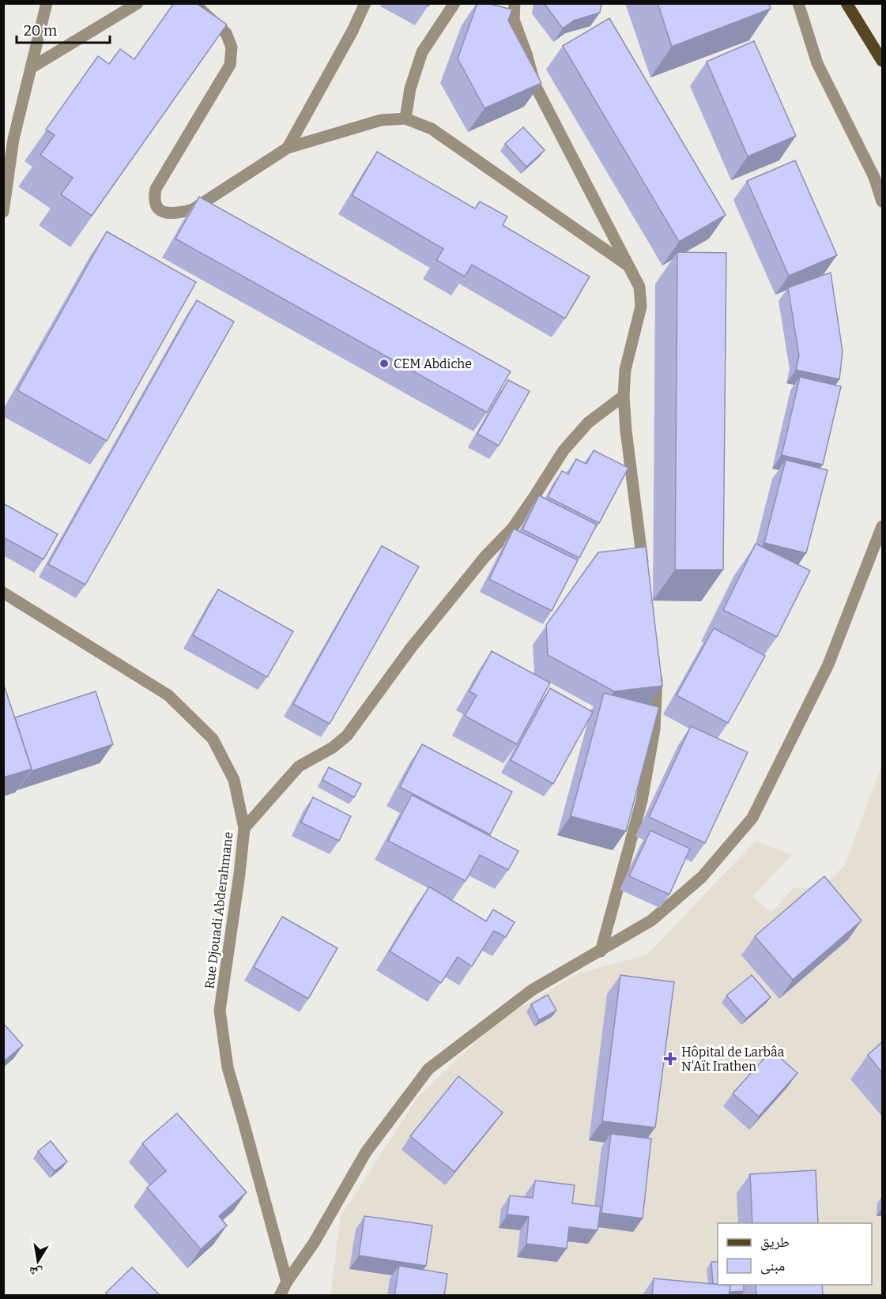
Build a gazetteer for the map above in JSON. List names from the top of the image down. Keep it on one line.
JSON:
{"streets":{"street":["Rue Djouadi Abderahmane"]},"places":{"other":["CEM Abdiche"],"health":["Hôpital de Larbâa N'Aït Irathen"]},"legend":["طريق","مبنى"],"scale_bar":"20 m","north":"bottom"}
